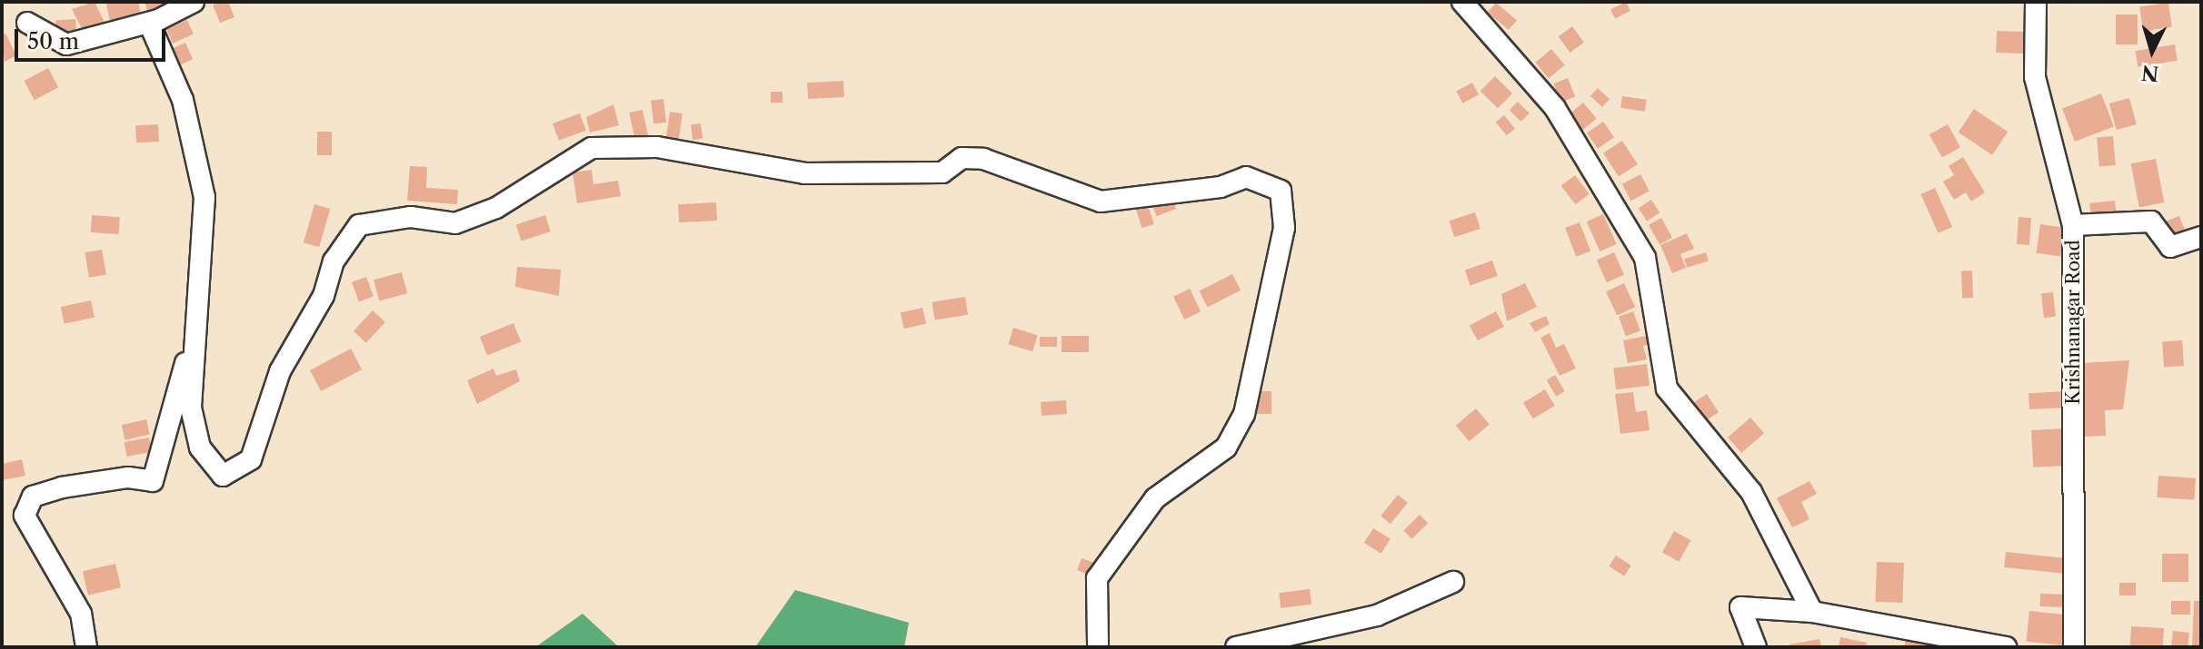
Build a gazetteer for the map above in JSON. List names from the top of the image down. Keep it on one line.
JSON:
{"streets":{"street":["Krishnanagar Road"]},"scale_bar":"50 m","north":"bottom"}
